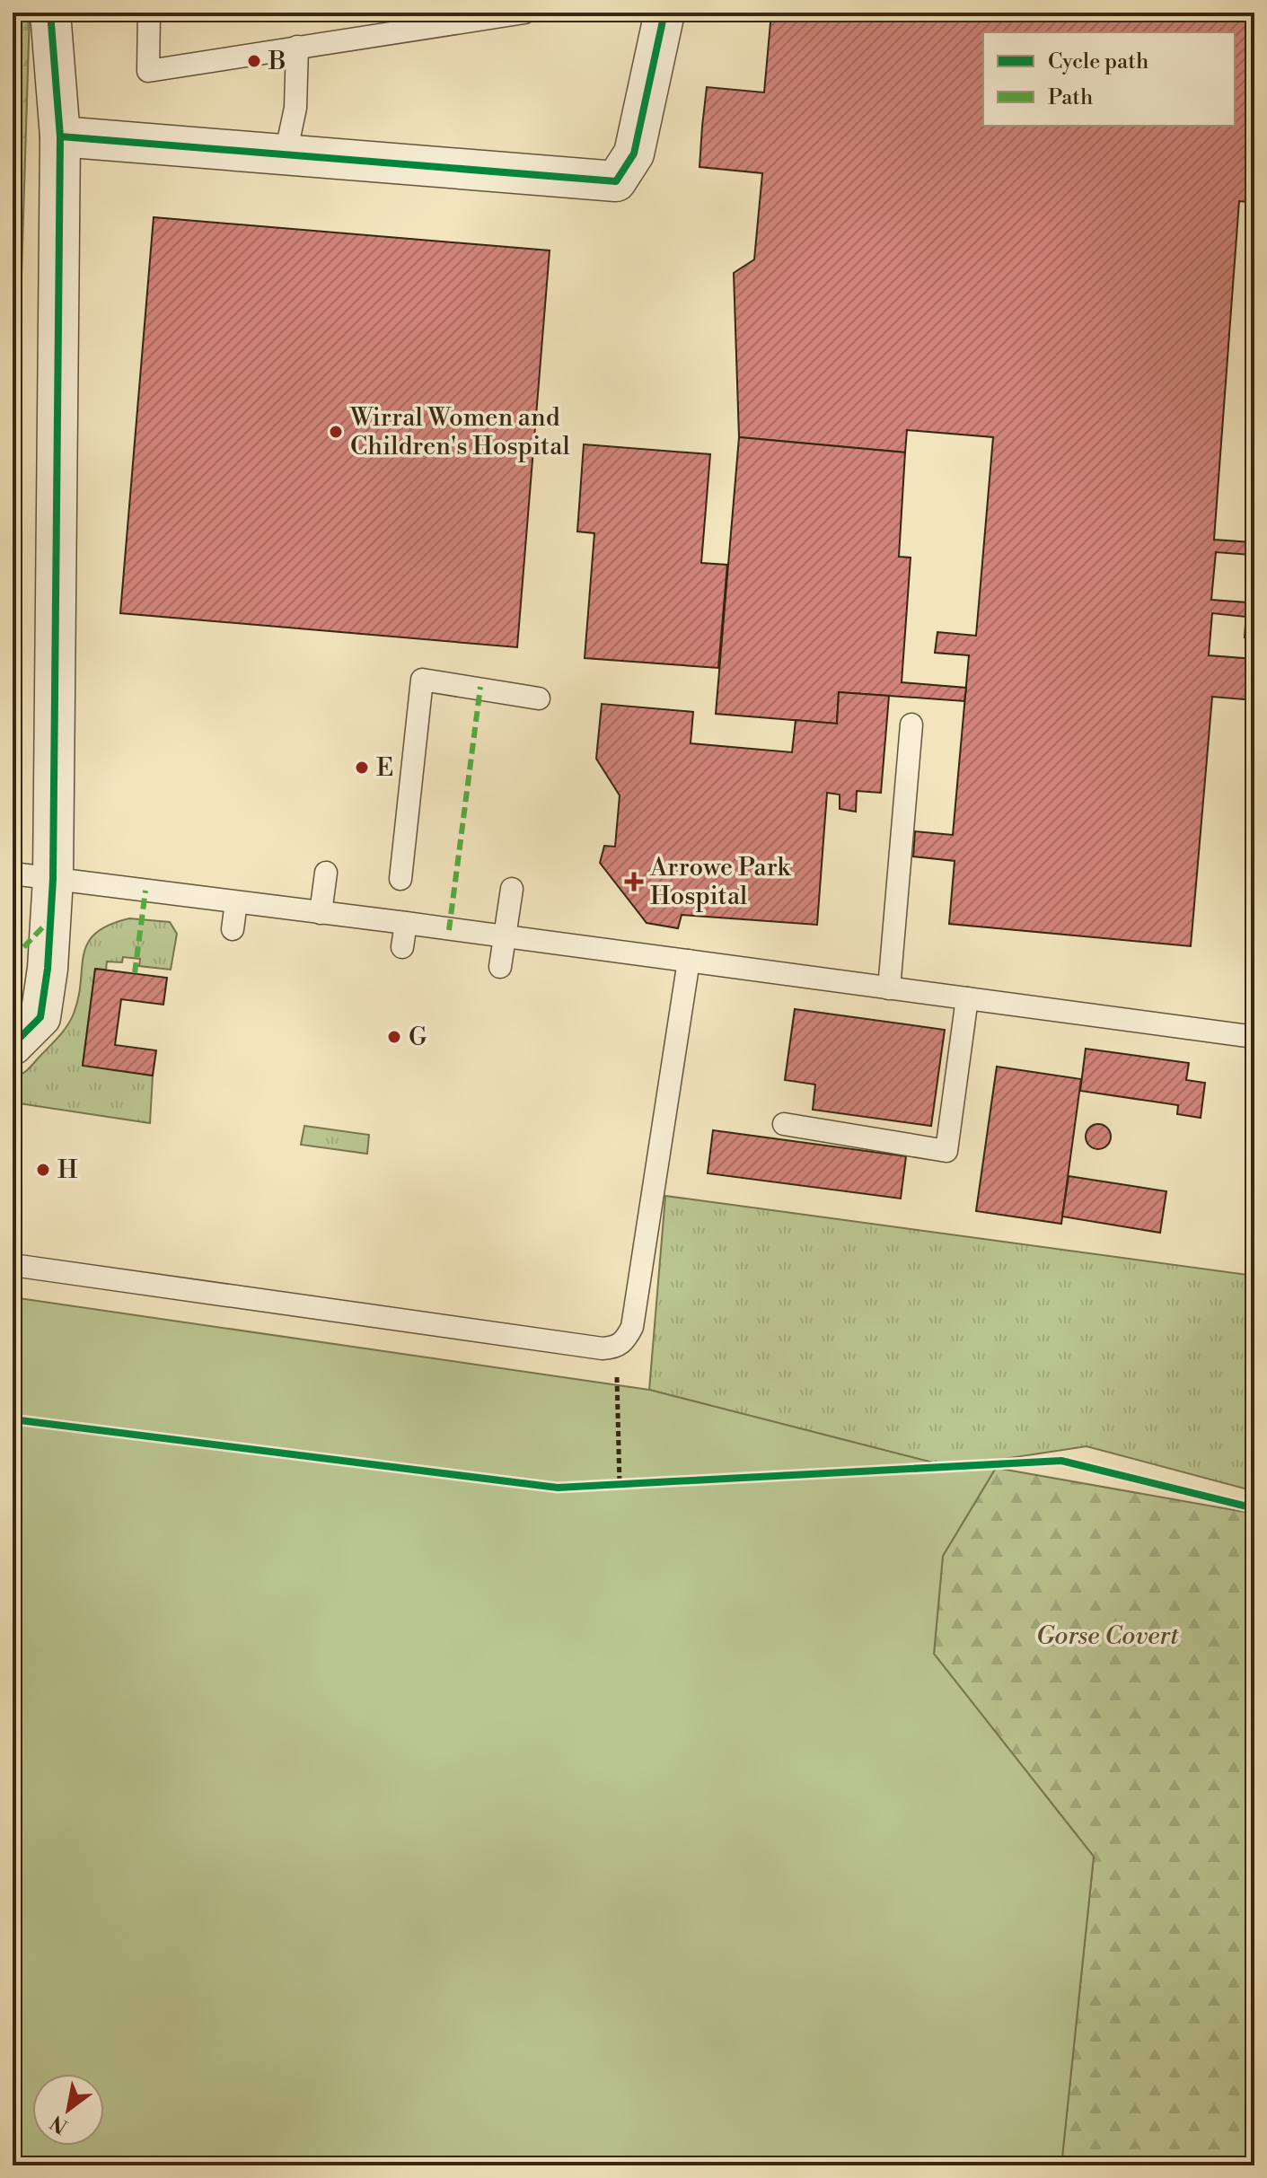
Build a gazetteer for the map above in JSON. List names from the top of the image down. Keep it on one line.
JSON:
{"parks":["Gorse Covert"],"places":{"other":["B","Wirral Women and Children's Hospital","E","G","H"],"health":["Arrowe Park Hospital"]},"legend":["Cycle path","Path"],"north":"bottom left"}
